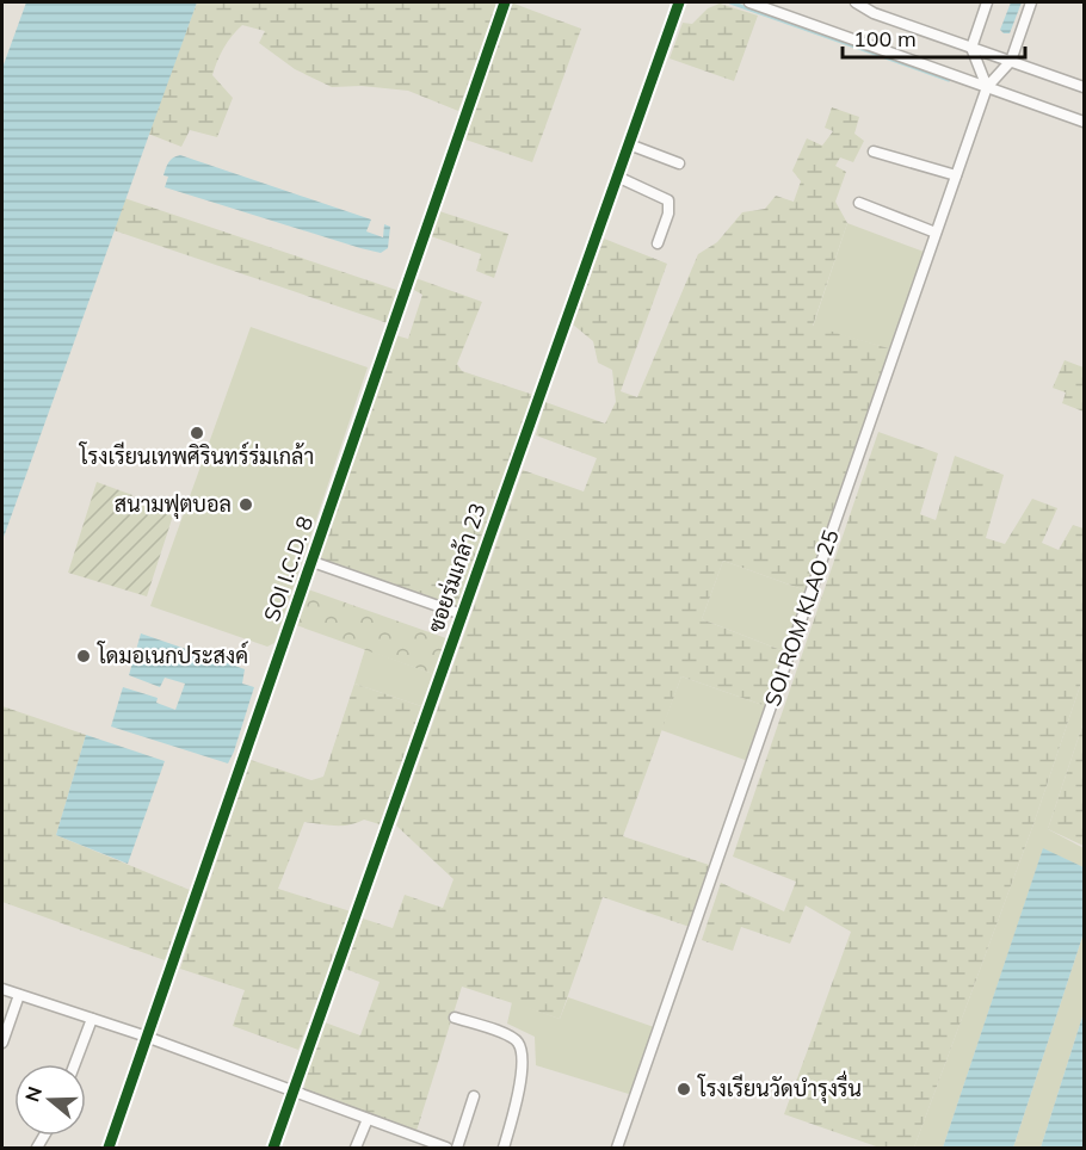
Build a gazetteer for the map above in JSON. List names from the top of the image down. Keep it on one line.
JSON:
{"streets":{"street":["ซอยร่มเกล้า 23","SOI I.C.D. 8","SOI ROM KLAO 25"]},"places":["โรงเรียนเทพศิรินทร์ร่มเกล้า","สนามฟุตบอล","โดมอเนกประสงค์","โรงเรียนวัดบำรุงรื่น"],"scale_bar":"100 m","north":"left"}
